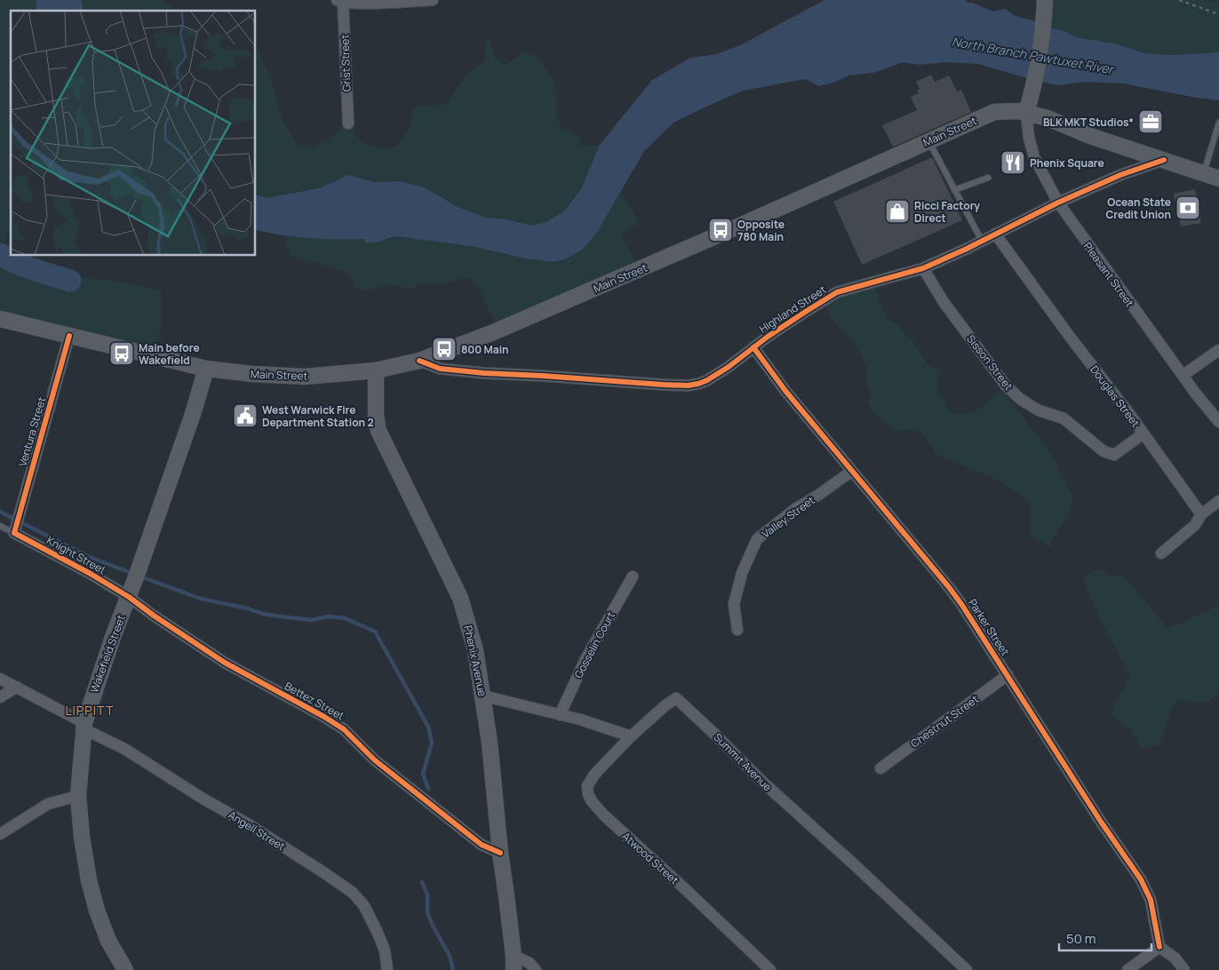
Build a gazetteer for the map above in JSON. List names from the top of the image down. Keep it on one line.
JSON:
{"streets":{"main road":["Main Street","Wakefield Street","Phenix Avenue"],"street":["Grist Street","Pleasant Street","Highland Street","Sisson Street","Douglas Street","Ventura Street","Valley Street","Knight Street","Parker Street","Gosselin Court","Bettez Street","Chestnut Street","Summit Avenue","Angell Street","Atwood Street"]},"crossings":[["Main Street","Pleasant Street"],["Main Street","Highland Street"],["Main Street","Ventura Street"],["Main Street","Wakefield Street"],["Main Street","Phenix Avenue"],["Pleasant Street","Highland Street"],["Highland Street","Sisson Street"],["Highland Street","Douglas Street"],["Highland Street","Parker Street"],["Sisson Street","Douglas Street"],["Ventura Street","Knight Street"],["Valley Street","Parker Street"],["Knight Street","Wakefield Street"],["Knight Street","Bettez Street"],["Parker Street","Chestnut Street"],["Wakefield Street","Bettez Street"],["Wakefield Street","Angell Street"],["Phenix Avenue","Bettez Street"],["Summit Avenue","Atwood Street"]],"districts":["LIPPITT"],"water":["North Branch Pawtuxet River"],"places":{"office":["BLK MKT Studios*"],"restaurant":["Phenix Square"],"bank":["Ocean State Credit Union"],"shop":["Ricci Factory Direct"],"bus stop":["Opposite 780 Main","800 Main","Main before Wakefield"],"public building":["West Warwick Fire Department Station 2"]},"scale_bar":"50 m"}
